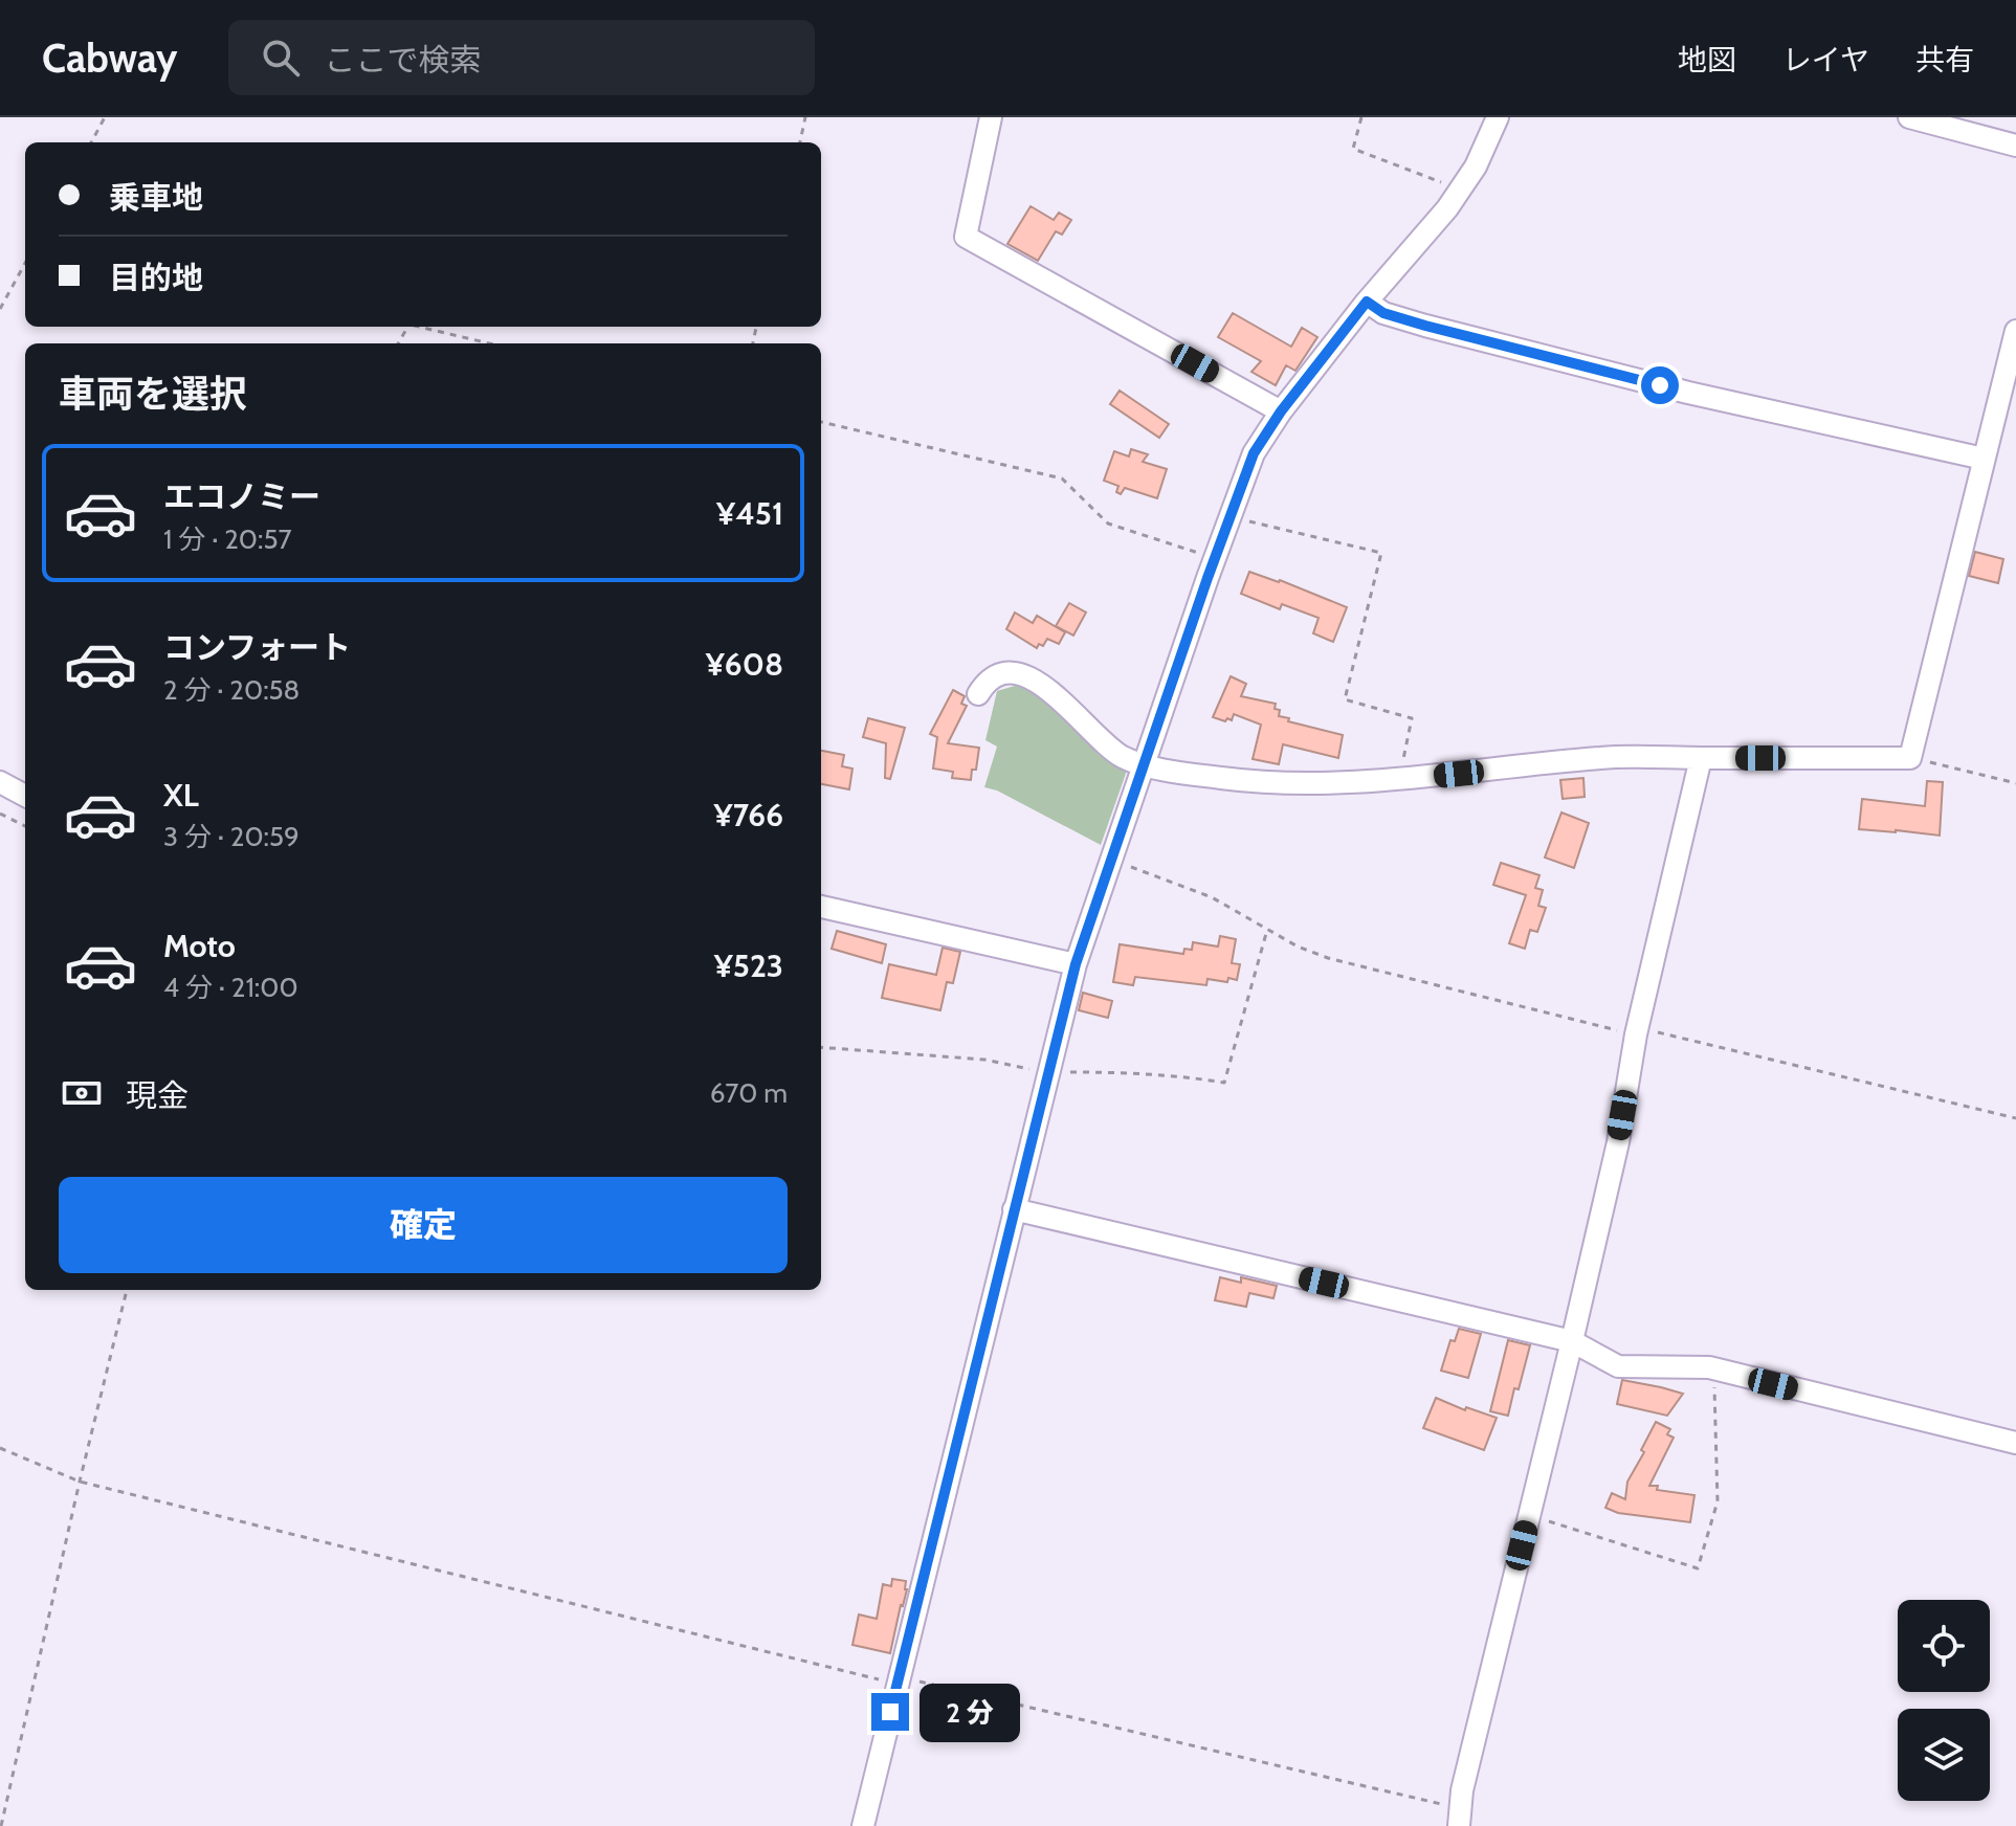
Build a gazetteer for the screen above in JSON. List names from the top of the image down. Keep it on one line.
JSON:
{"page":{"header":"Cabway","search":"ここで検索","nav":["地図","レイヤ","共有"],"banner":["乗車地","目的地"],"heading":"車両を選択","list":[{"name":"エコノミー","note":"1 分 · 20:57","value":"¥451"},{"name":"コンフォート","note":"2 分 · 20:58","value":"¥608"},{"name":"XL","note":"3 分 · 20:59","value":"¥766"},{"name":"Moto","note":"4 分 · 21:00","value":"¥523"}],"pay":["現金","670 m"],"buttons":"確定","bubble":"2 分"}}
